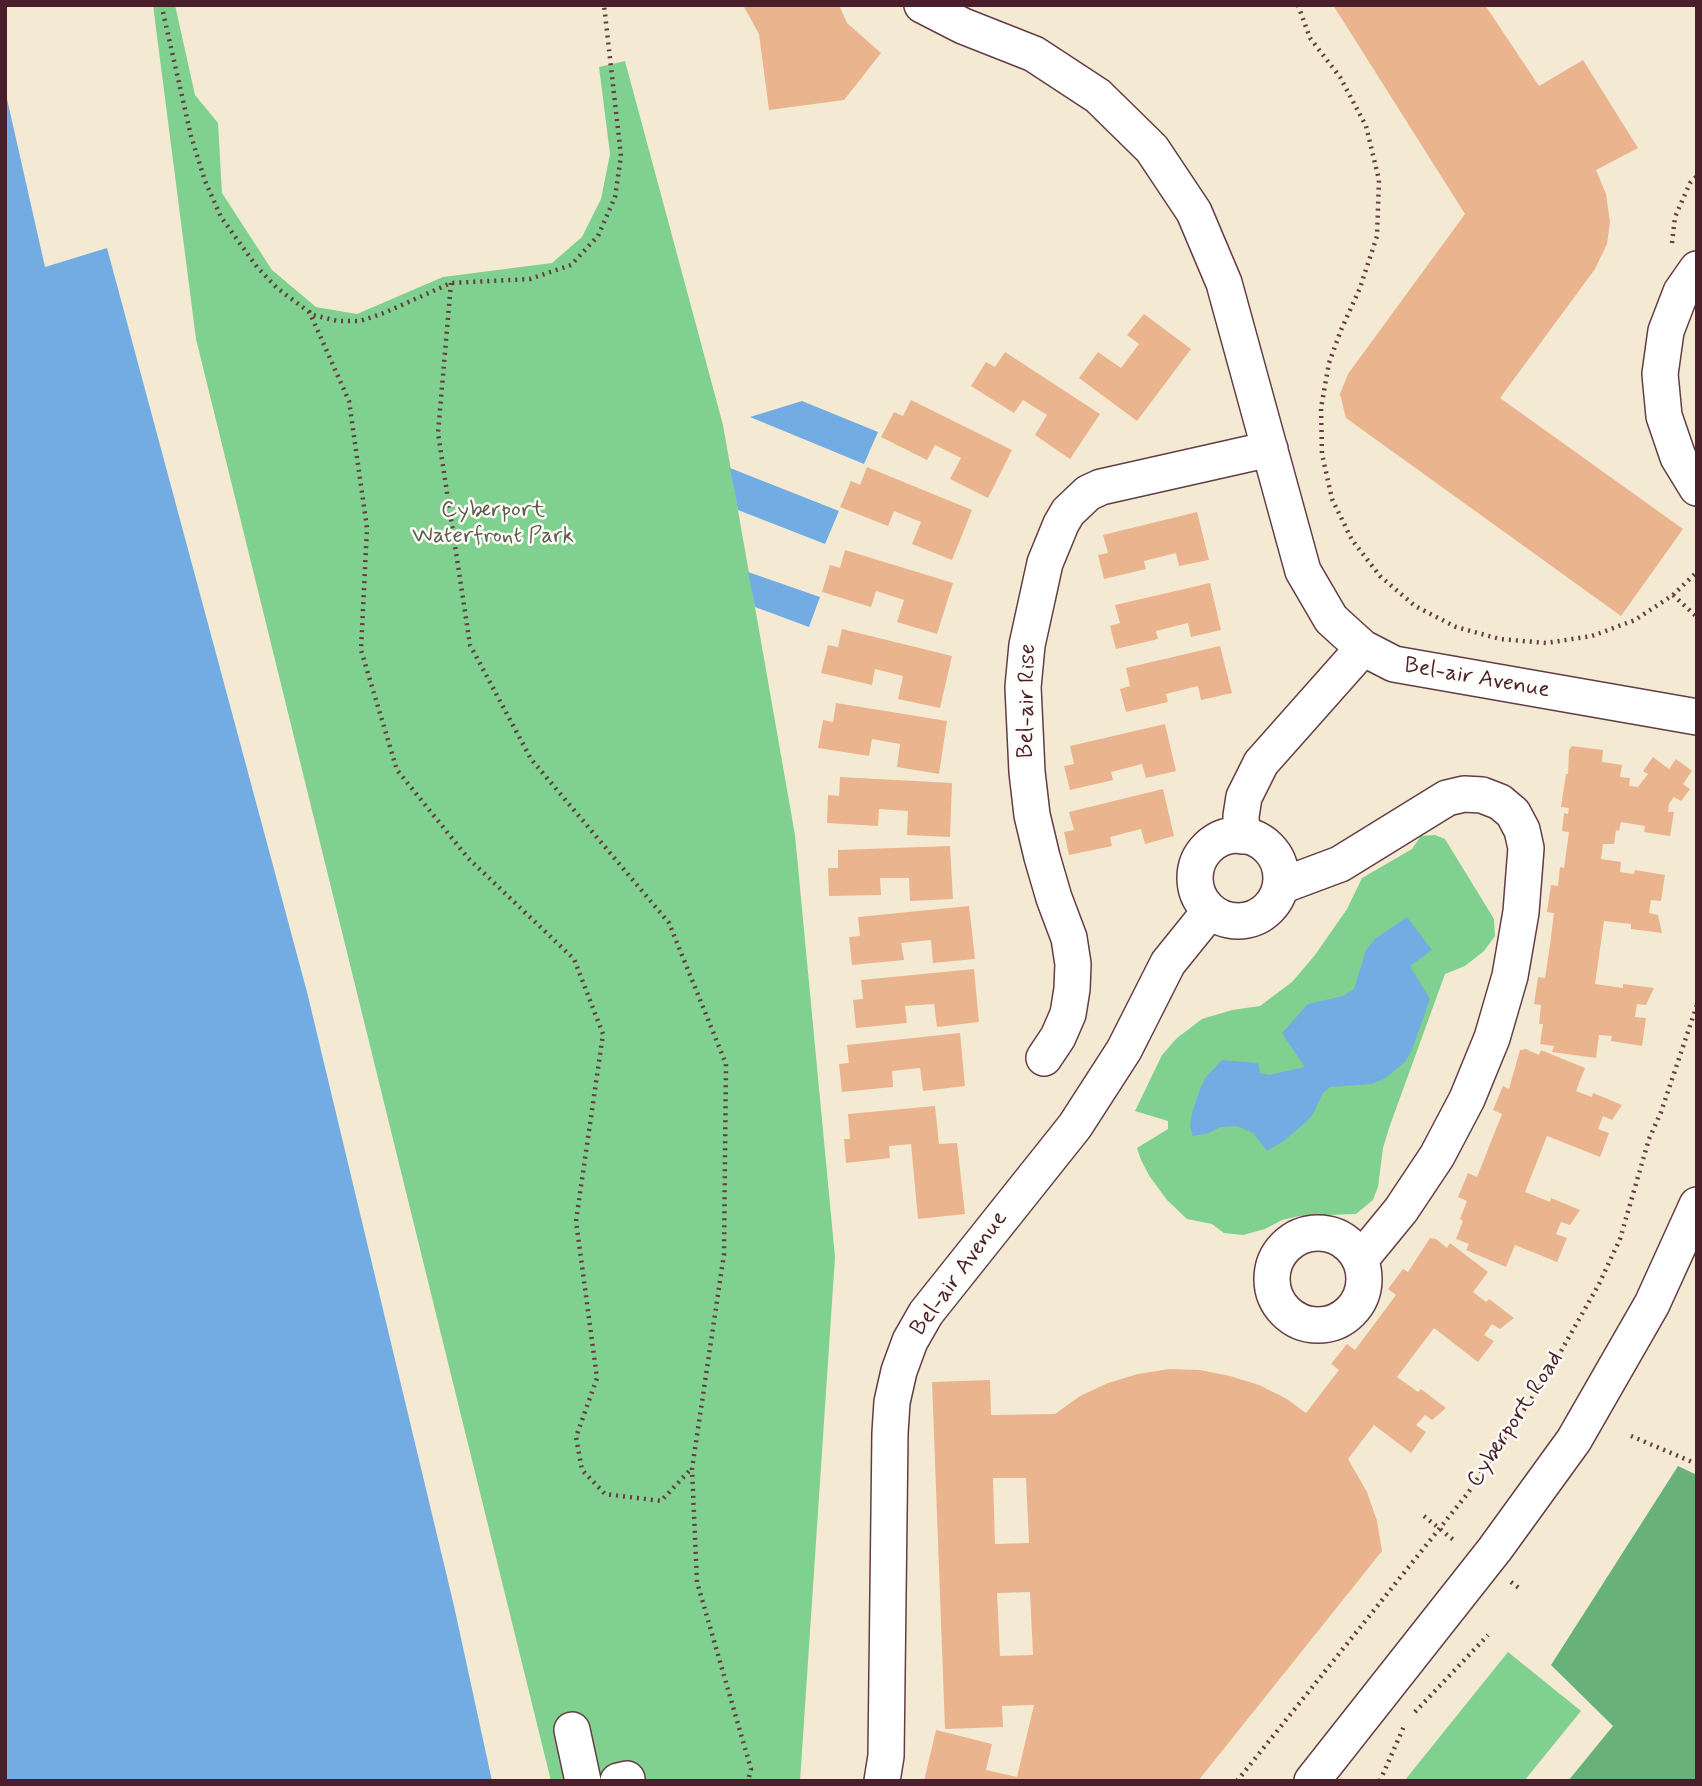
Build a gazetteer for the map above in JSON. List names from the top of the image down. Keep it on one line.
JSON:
{"streets":{"street":["Bel-air Avenue","Bel-air Rise"],"path":["Cyberport Road"]},"crossings":[["Bel-air Avenue","Bel-air Rise"]],"parks":["Cyberport Waterfront Park"]}
